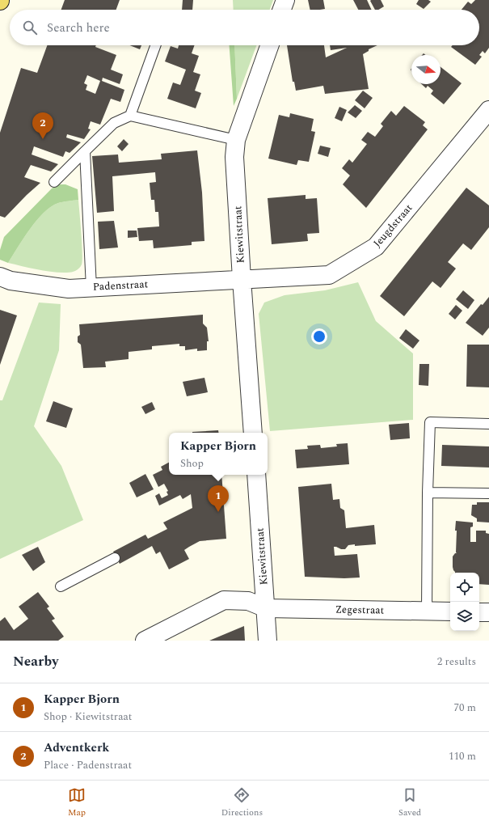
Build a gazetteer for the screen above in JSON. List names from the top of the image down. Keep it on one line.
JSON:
{"streets":{"street":["Jeugdstraat","Kiewitstraat","Padenstraat","Zegestraat"]},"crossings":[["Jeugdstraat","Kiewitstraat"],["Jeugdstraat","Padenstraat"],["Kiewitstraat","Padenstraat"],["Kiewitstraat","Zegestraat"]],"north":"right","page":{"search":"Search here","pins":["2","1"],"popup":["Kapper Bjorn","Shop"],"heading":["Nearby","2 results"],"list":[{"mark":"1","name":"Kapper Bjorn","note":"Shop · Kiewitstraat","value":"70 m"},{"mark":"2","name":"Adventkerk","note":"Place · Padenstraat","value":"110 m"}],"nav":["Map","Directions","Saved"]}}
